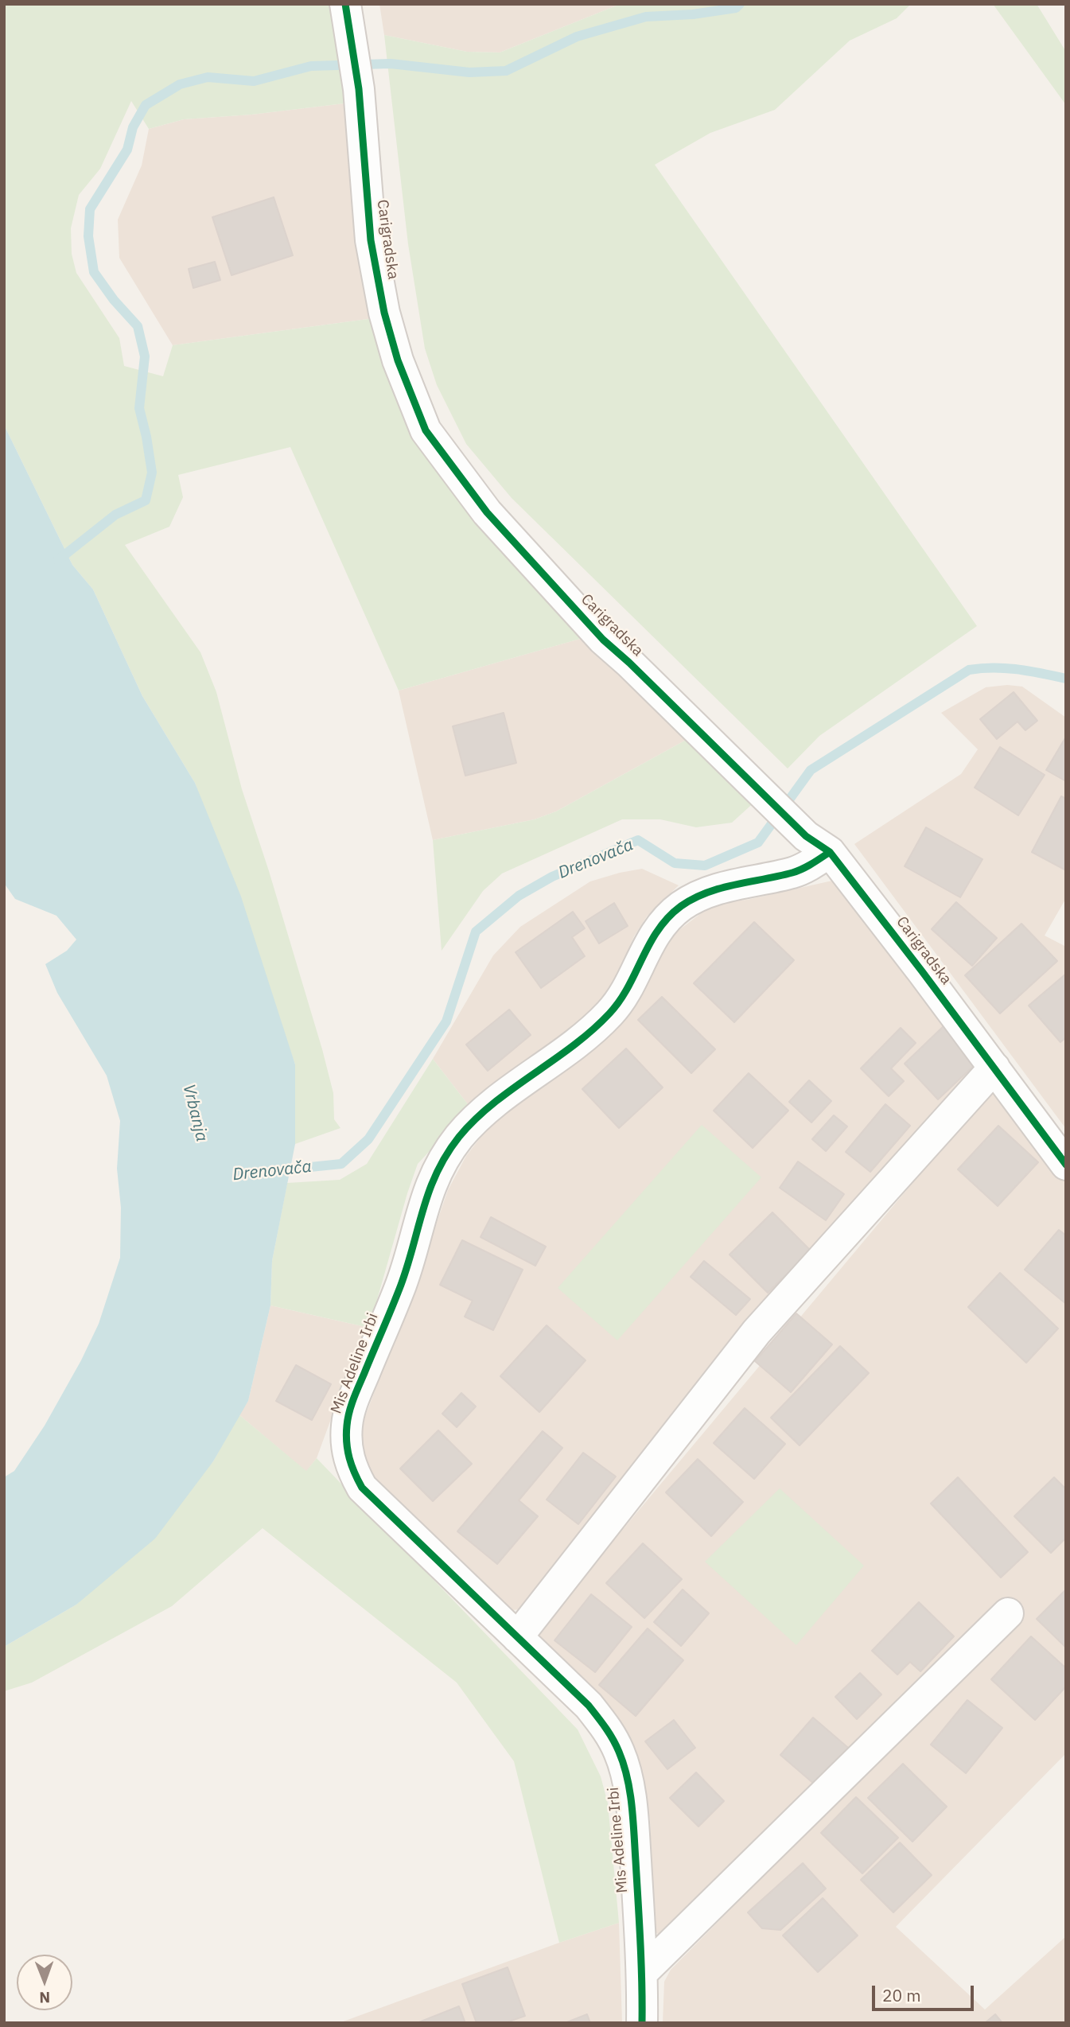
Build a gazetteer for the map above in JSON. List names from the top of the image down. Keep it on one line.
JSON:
{"streets":{"street":["Carigradska","Mis Adeline Irbi"]},"crossings":[["Carigradska","Mis Adeline Irbi"]],"water":["Drenovača","Vrbanja"],"scale_bar":"20 m","north":"bottom"}
